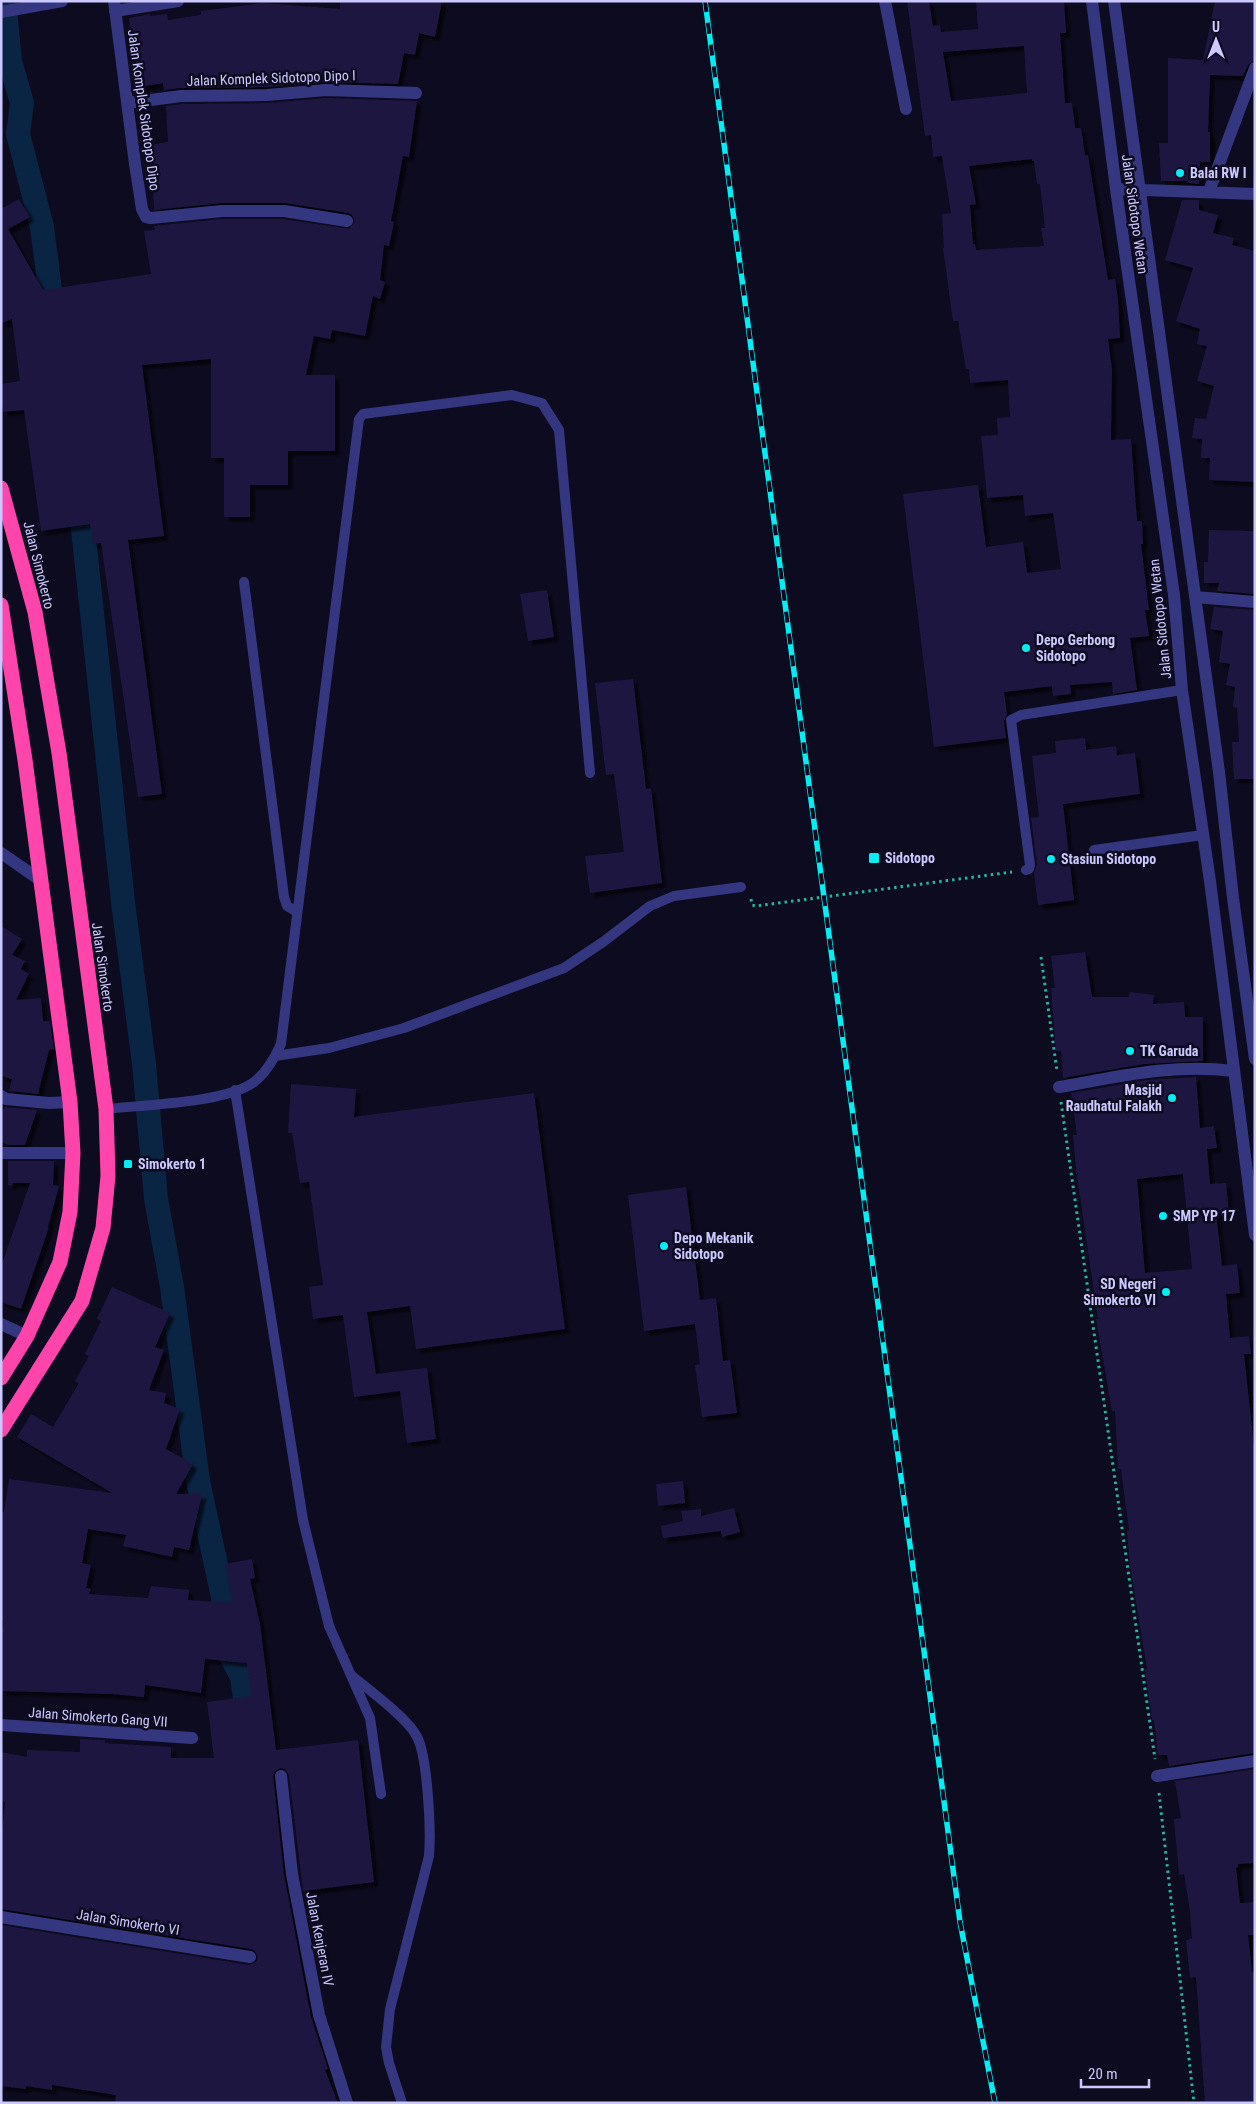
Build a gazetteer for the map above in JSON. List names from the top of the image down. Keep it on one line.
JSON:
{"streets":{"highway":["Jalan Simokerto"],"street":["Jalan Komplek Sidotopo Dipo I","Jalan Komplek Sidotopo Dipo","Jalan Sidotopo Wetan","Jalan Simokerto Gang VII","Jalan Simokerto VI","Jalan Kenjeran IV"]},"crossings":[["Jalan Komplek Sidotopo Dipo I","Jalan Komplek Sidotopo Dipo"]],"places":{"other":["Balai RW I","Depo Gerbong Sidotopo","Stasiun Sidotopo","TK Garuda","Masjid Raudhatul Falakh","SMP YP 17","Depo Mekanik Sidotopo","SD Negeri Simokerto VI"],"transit":["Sidotopo","Simokerto 1"]},"scale_bar":"20 m","north":"top"}
